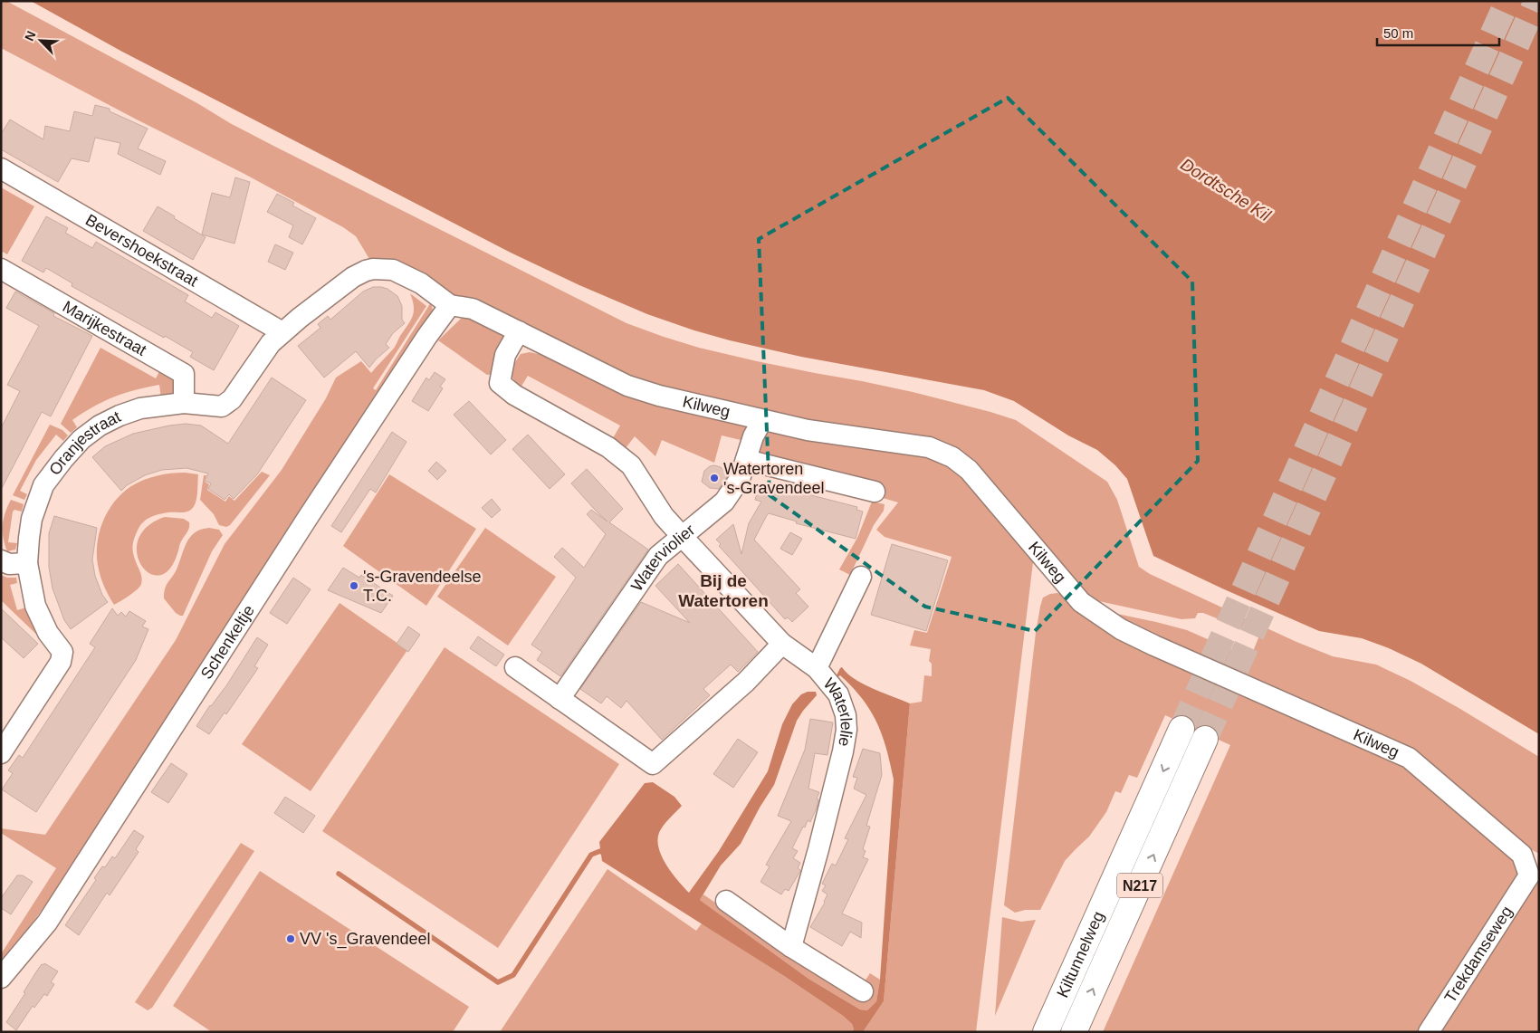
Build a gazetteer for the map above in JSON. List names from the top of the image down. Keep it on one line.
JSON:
{"streets":{"main road":["N217","Kiltunnelweg"],"street":["Bevershoekstraat","Marijkestraat","Kilweg","Oranjestraat","Waterviolier","Schenkeltje","Waterlelie","Trekdamseweg"]},"crossings":[["Bevershoekstraat","Oranjestraat"],["Marijkestraat","Oranjestraat"],["Kilweg","Oranjestraat"],["Kilweg","Waterviolier"],["Kilweg","Schenkeltje"],["Kilweg","Trekdamseweg"],["Waterviolier","Waterlelie"]],"districts":["Bij de Watertoren"],"water":["Dordtsche Kil"],"places":["Watertoren 's-Gravendeel","'s-Gravendeelse T.C.","VV 's_Gravendeel"],"scale_bar":"50 m","north":"top left"}
